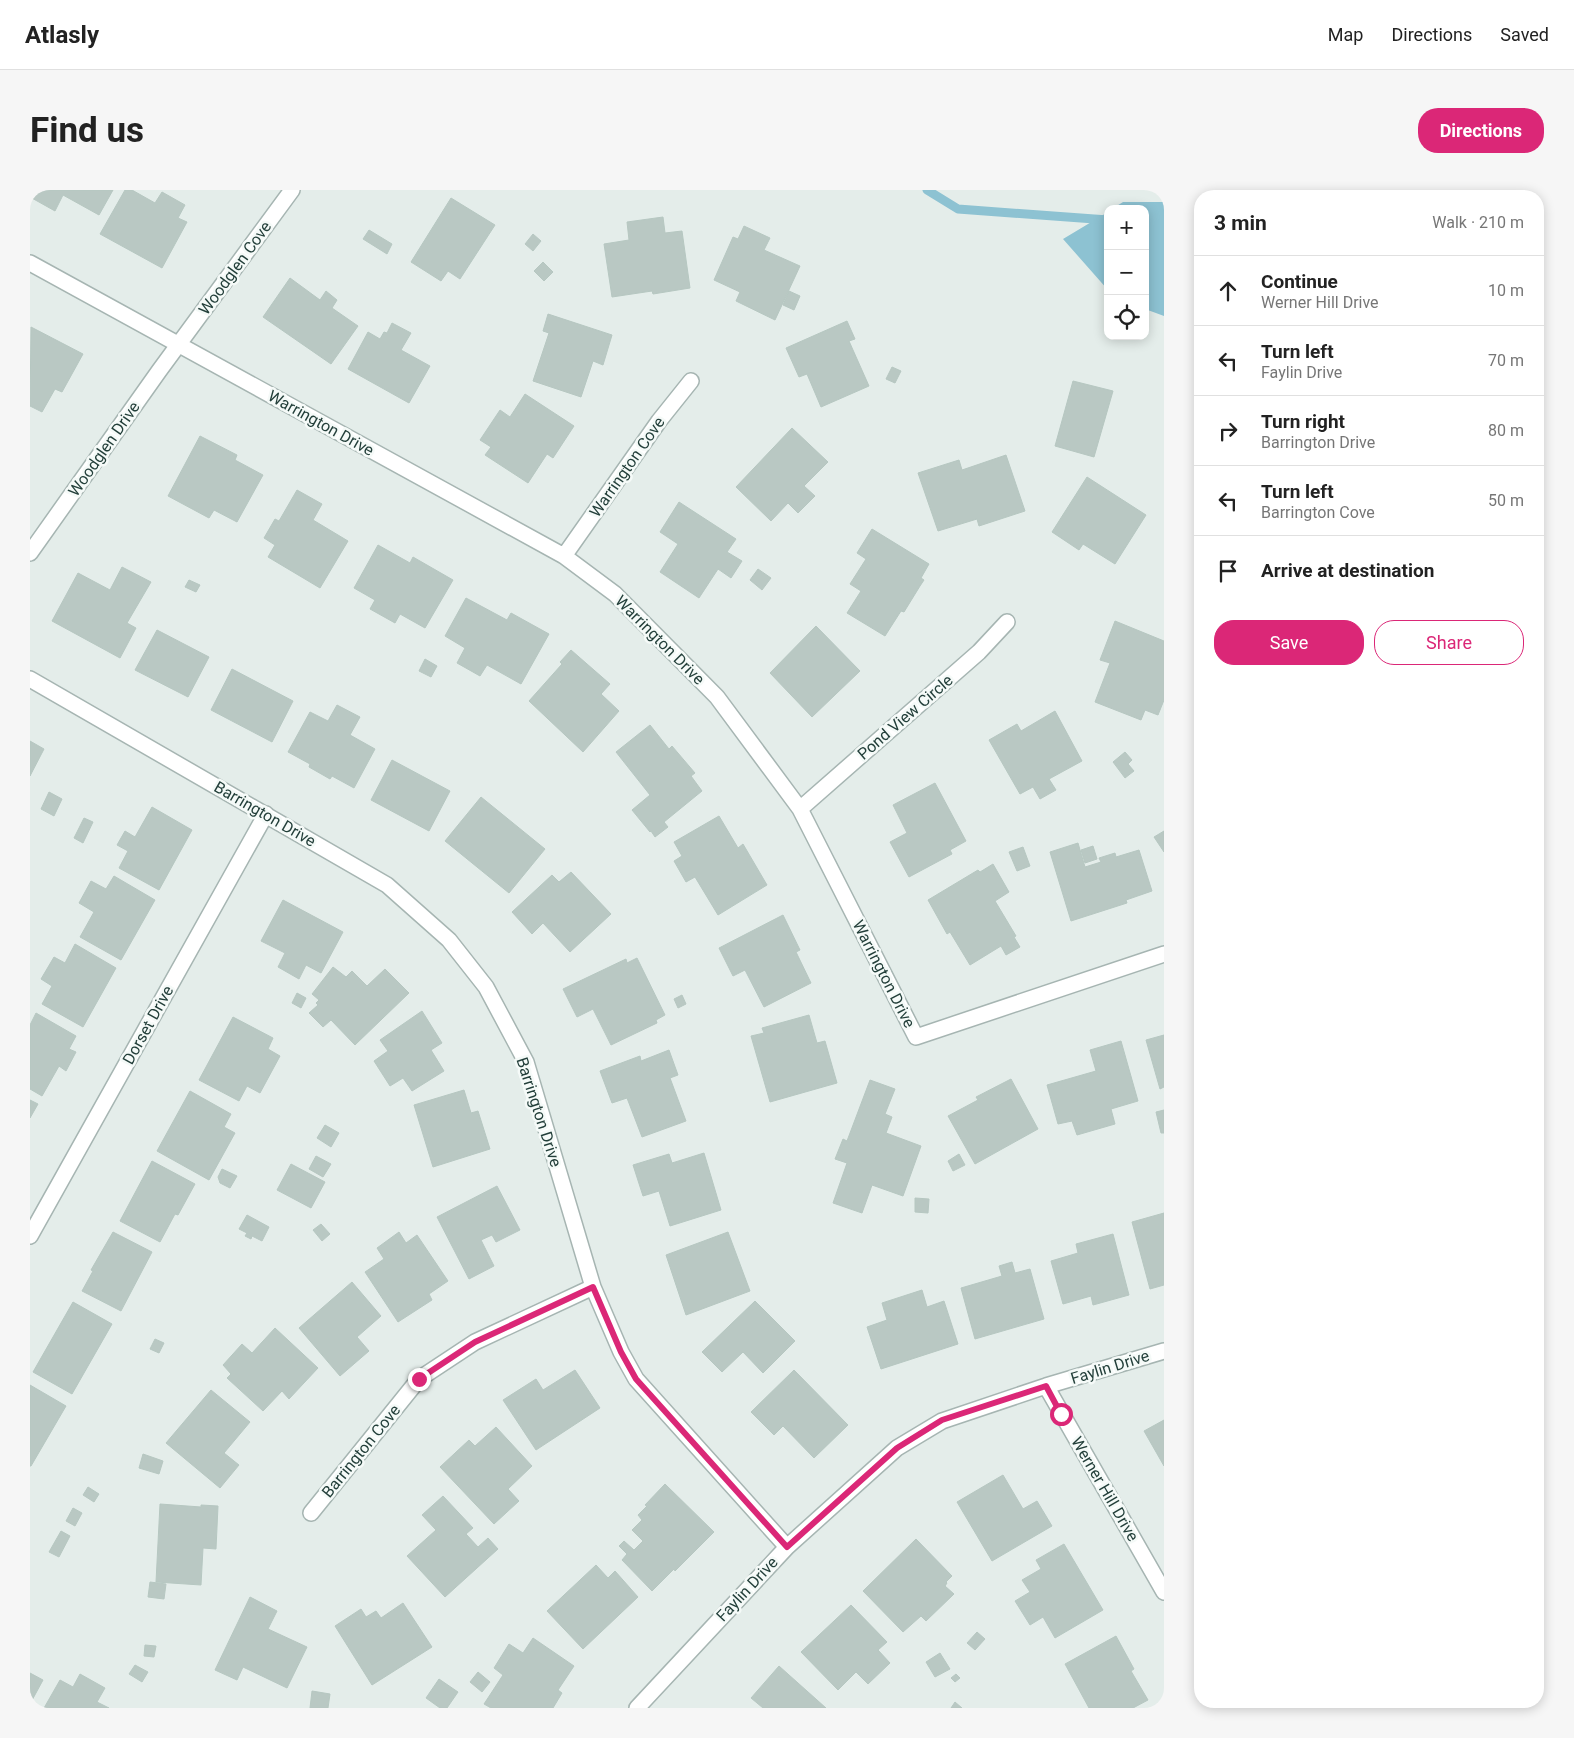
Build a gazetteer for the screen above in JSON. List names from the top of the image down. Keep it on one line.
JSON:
{"streets":{"street":["Woodglen Cove","Warrington Drive","Woodglen Drive","Warrington Cove","Pond View Circle","Barrington Drive","Dorset Drive","Faylin Drive","Barrington Cove","Werner Hill Drive"]},"crossings":[["Woodglen Cove","Warrington Drive"],["Woodglen Cove","Woodglen Drive"],["Warrington Drive","Woodglen Drive"],["Warrington Drive","Warrington Cove"],["Warrington Drive","Pond View Circle"],["Barrington Drive","Dorset Drive"],["Barrington Drive","Faylin Drive"],["Barrington Drive","Barrington Cove"],["Faylin Drive","Werner Hill Drive"]],"page":{"header":"Atlasly","nav":["Map","Directions","Saved"],"buttons":["Directions",["Save","Share"]],"title":"Find us","heading":["3 min","Walk · 210 m"],"map_buttons":["+","−"],"list":[["Continue","Werner Hill Drive","10 m"],["Turn left","Faylin Drive","70 m"],["Turn right","Barrington Drive","80 m"],["Turn left","Barrington Cove","50 m"],"Arrive at destination"]}}
